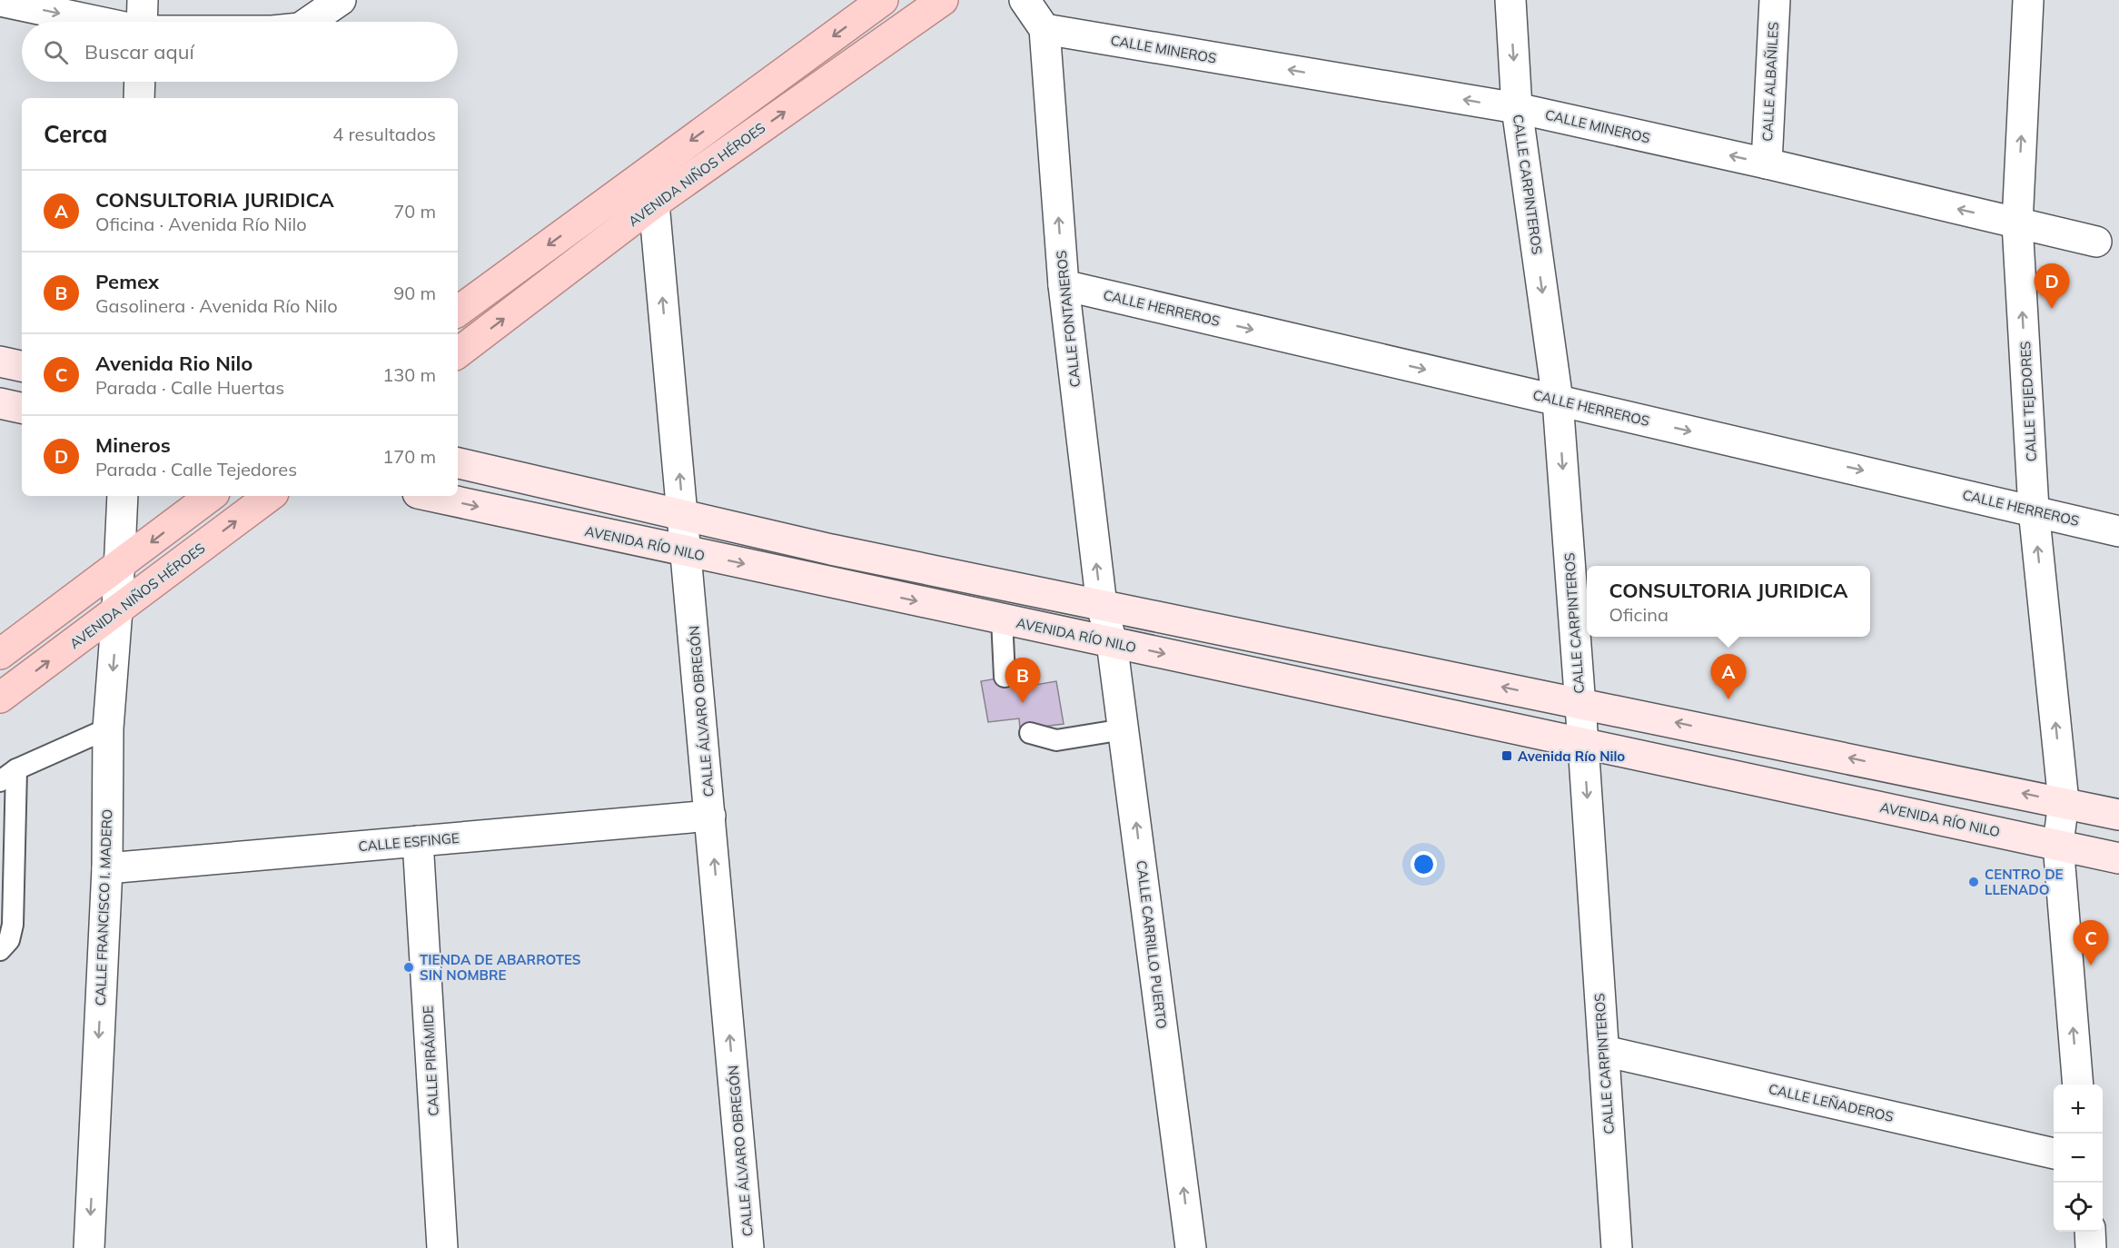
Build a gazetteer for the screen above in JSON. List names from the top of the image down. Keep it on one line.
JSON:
{"streets":{"main road":["AVENIDA NIÑOS HÉROES","AVENIDA RÍO NILO"],"street":["CALLE MINEROS","CALLE ALBAÑILES","CALLE CARPINTEROS","CALLE HERREROS","CALLE FONTANEROS","CALLE TEJEDORES","CALLE ÁLVARO OBREGÓN","CALLE ESFINGE","CALLE FRANCISCO I. MADERO","CALLE CARRILLO PUERTO","CALLE PIRÁMIDE","CALLE LEÑADEROS"]},"crossings":[["CALLE MINEROS","CALLE ALBAÑILES"],["CALLE MINEROS","CALLE CARPINTEROS"],["CALLE MINEROS","CALLE FONTANEROS"],["CALLE MINEROS","CALLE TEJEDORES"],["AVENIDA NIÑOS HÉROES","CALLE ÁLVARO OBREGÓN"],["AVENIDA NIÑOS HÉROES","CALLE FRANCISCO I. MADERO"],["CALLE CARPINTEROS","CALLE HERREROS"],["CALLE CARPINTEROS","AVENIDA RÍO NILO"],["CALLE CARPINTEROS","CALLE LEÑADEROS"],["CALLE HERREROS","CALLE FONTANEROS"],["CALLE HERREROS","CALLE TEJEDORES"],["CALLE FONTANEROS","AVENIDA RÍO NILO"],["CALLE FONTANEROS","CALLE CARRILLO PUERTO"],["CALLE TEJEDORES","AVENIDA RÍO NILO"],["AVENIDA RÍO NILO","CALLE ÁLVARO OBREGÓN"],["AVENIDA RÍO NILO","CALLE CARRILLO PUERTO"],["CALLE ÁLVARO OBREGÓN","CALLE ESFINGE"],["CALLE ESFINGE","CALLE FRANCISCO I. MADERO"],["CALLE ESFINGE","CALLE PIRÁMIDE"]],"one_way":["CALLE MINEROS","CALLE CARPINTEROS","CALLE HERREROS","CALLE FONTANEROS","CALLE TEJEDORES","CALLE ÁLVARO OBREGÓN","CALLE FRANCISCO I. MADERO","CALLE CARRILLO PUERTO"],"places":{"transit":["Avenida Río Nilo"],"other":["CENTRO DE LLENADO","TIENDA DE ABARROTES SIN NOMBRE"]},"page":{"search":"Buscar aquí","heading":["Cerca","4 resultados"],"list":[{"mark":"A","name":"CONSULTORIA JURIDICA","note":"Oficina · Avenida Río Nilo","value":"70 m"},{"mark":"B","name":"Pemex","note":"Gasolinera · Avenida Río Nilo","value":"90 m"},{"mark":"C","name":"Avenida Rio Nilo","note":"Parada · Calle Huertas","value":"130 m"},{"mark":"D","name":"Mineros","note":"Parada · Calle Tejedores","value":"170 m"}],"pins":["D","A","B","C"],"popup":["CONSULTORIA JURIDICA","Oficina"],"map_buttons":["+","−"]}}
